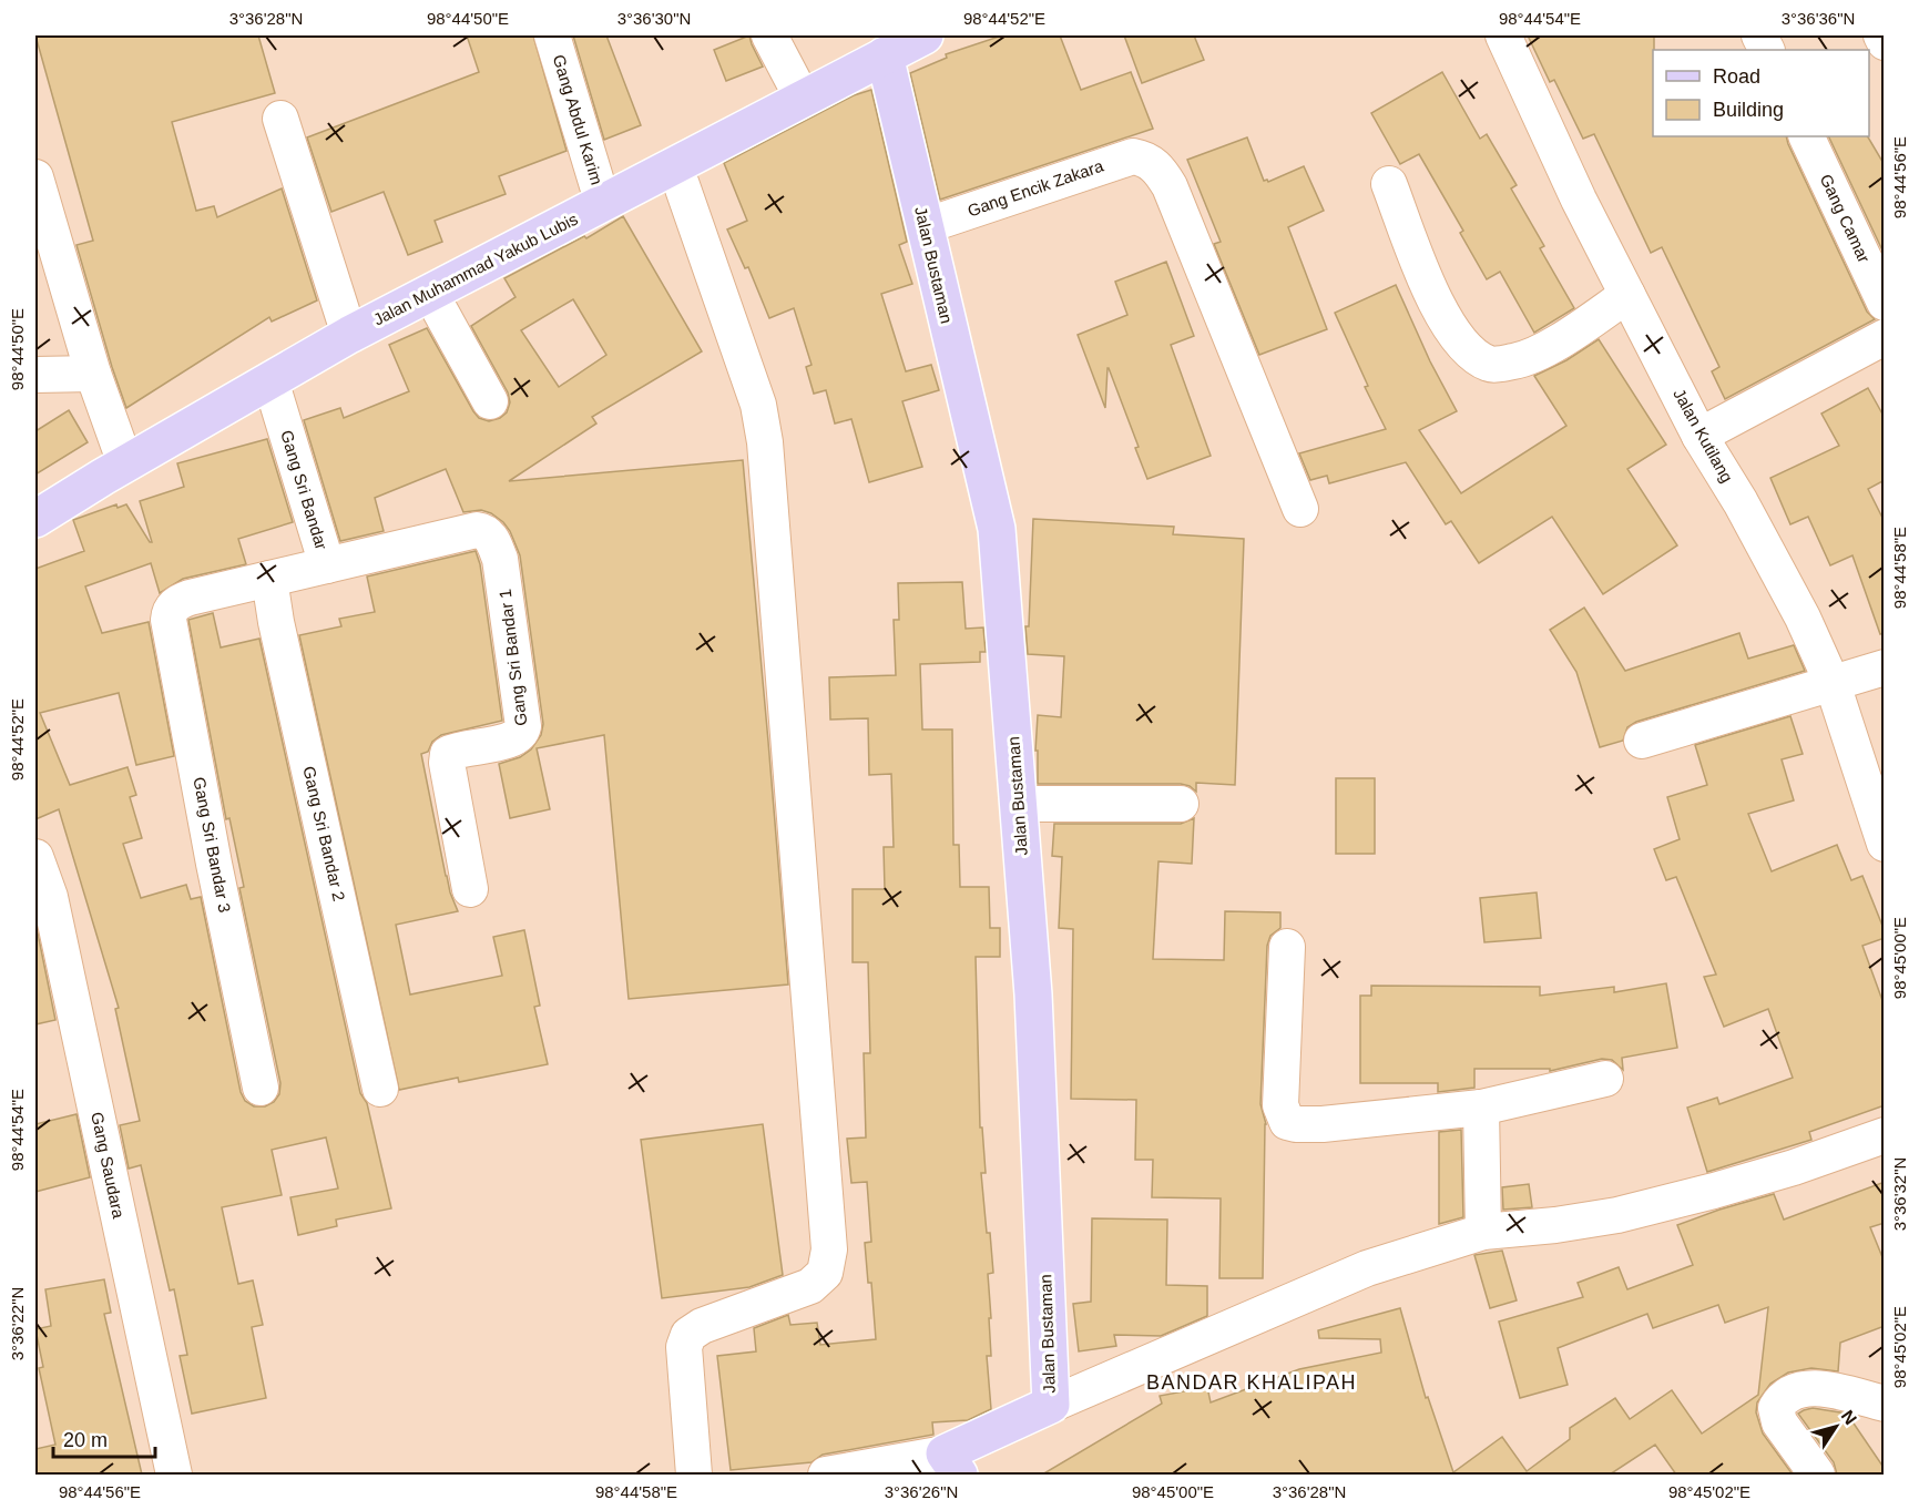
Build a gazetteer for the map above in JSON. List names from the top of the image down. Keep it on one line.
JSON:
{"streets":{"main road":["Jalan Bustaman","Jalan Muhammad Yakub Lubis"],"street":["Gang Abdul Karim","Gang Encik Zakara","Gang Camar","Jalan Kutilang","Gang Sri Bandar","Gang Sri Bandar 1","Gang Sri Bandar 2","Gang Sri Bandar 3","Gang Saudara"]},"crossings":[["Gang Abdul Karim","Jalan Muhammad Yakub Lubis"],["Gang Encik Zakara","Jalan Bustaman"],["Jalan Bustaman","Jalan Muhammad Yakub Lubis"],["Jalan Muhammad Yakub Lubis","Gang Sri Bandar"],["Gang Sri Bandar","Gang Sri Bandar 1"],["Gang Sri Bandar","Gang Sri Bandar 2"],["Gang Sri Bandar","Gang Sri Bandar 3"]],"districts":["BANDAR KHALIPAH"],"legend":["Road","Building"],"scale_bar":"20 m","north":"top right","coordinates":["3°36'28\"N","98°44'50\"E","3°36'30\"N","98°44'52\"E","98°44'54\"E","3°36'36\"N","98°44'56\"E","98°44'58\"E","98°45'00\"E","3°36'32\"N","3°36'22\"N","98°45'02\"E","3°36'26\"N"]}
